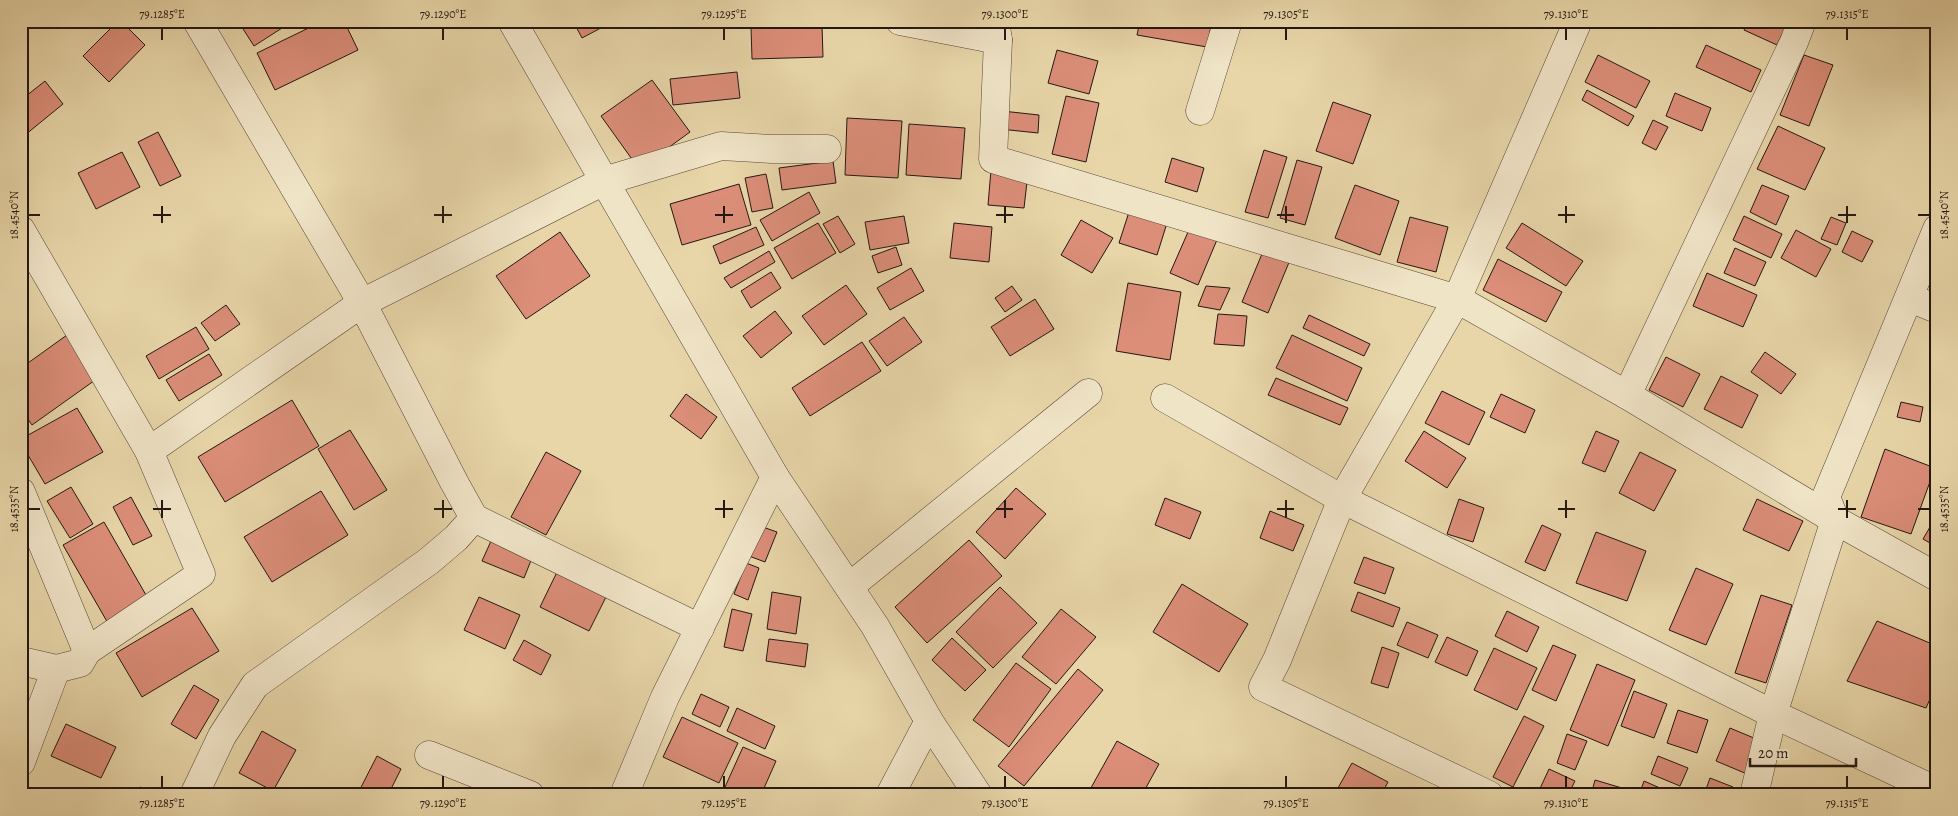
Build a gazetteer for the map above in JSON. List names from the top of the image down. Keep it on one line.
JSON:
{"scale_bar":"20 m","coordinates":["79.1285°E","79.1290°E","79.1295°E","79.1300°E","79.1305°E","79.1310°E","79.1315°E","18.4540°N","18.4535°N"]}
